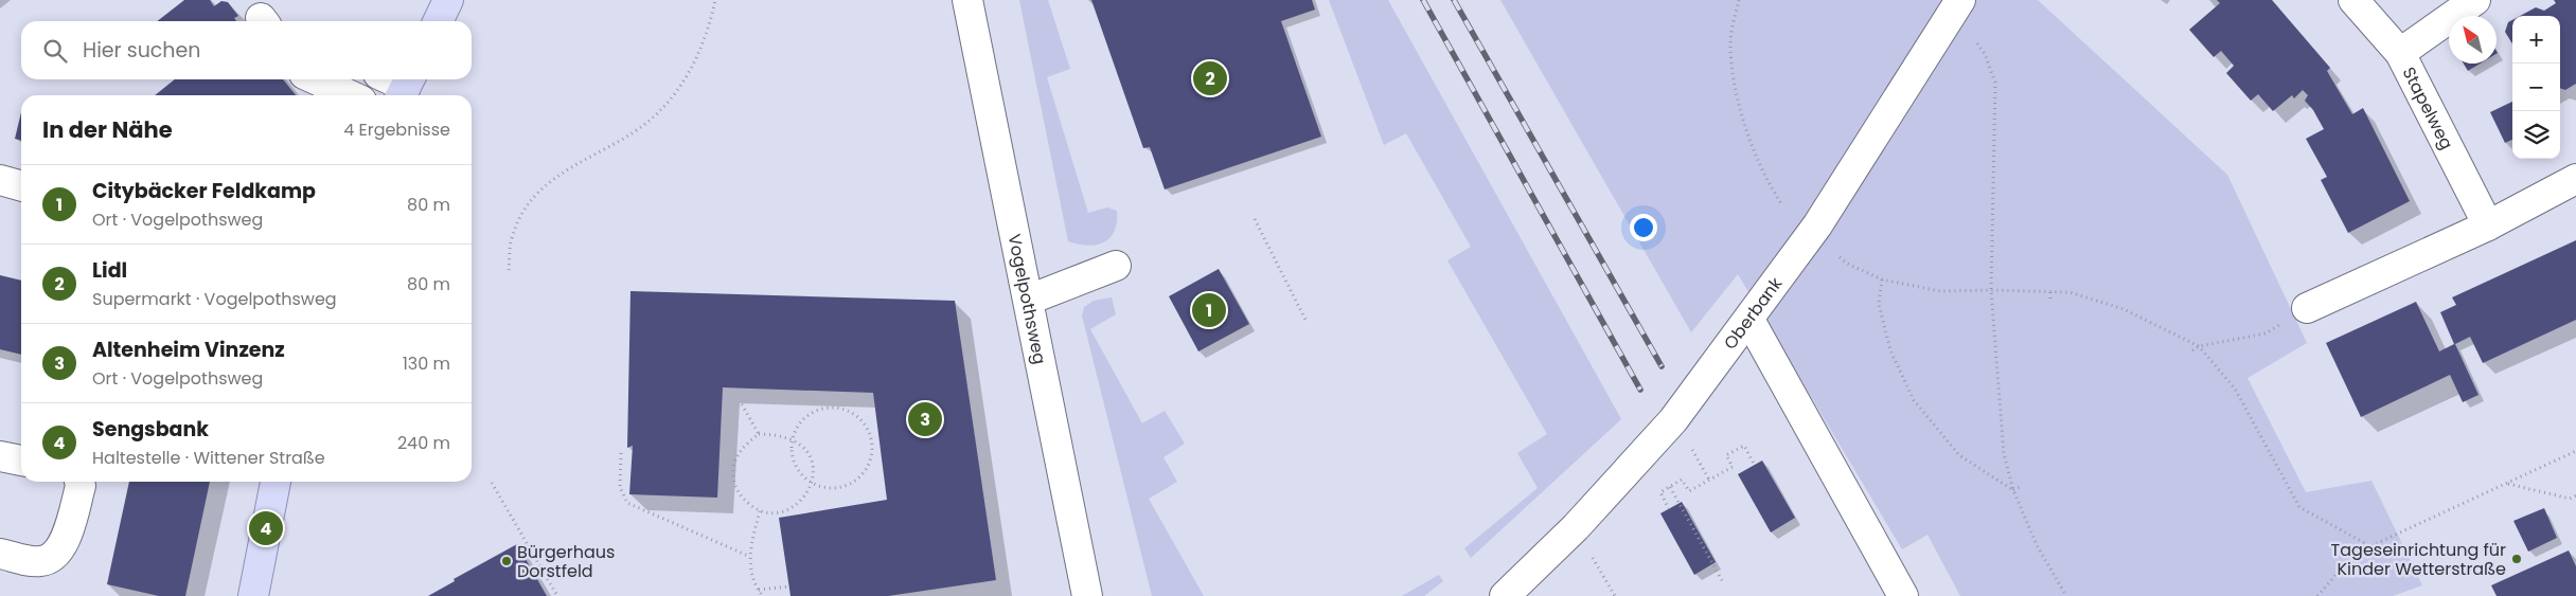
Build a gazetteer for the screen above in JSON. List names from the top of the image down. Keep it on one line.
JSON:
{"streets":{"street":["Stapelweg","Vogelpothsweg","Oberbank"]},"places":["Tageseinrichtung für Kinder Wetterstraße","Bürgerhaus Dorstfeld"],"north":"top left","page":{"map_buttons":["+","−"],"search":"Hier suchen","pins":["2","1","3","4"],"heading":["In der Nähe","4 Ergebnisse"],"list":[{"mark":"1","name":"Citybäcker Feldkamp","note":"Ort · Vogelpothsweg","value":"80 m"},{"mark":"2","name":"Lidl","note":"Supermarkt · Vogelpothsweg","value":"80 m"},{"mark":"3","name":"Altenheim Vinzenz","note":"Ort · Vogelpothsweg","value":"130 m"},{"mark":"4","name":"Sengsbank","note":"Haltestelle · Wittener Straße","value":"240 m"}]}}
